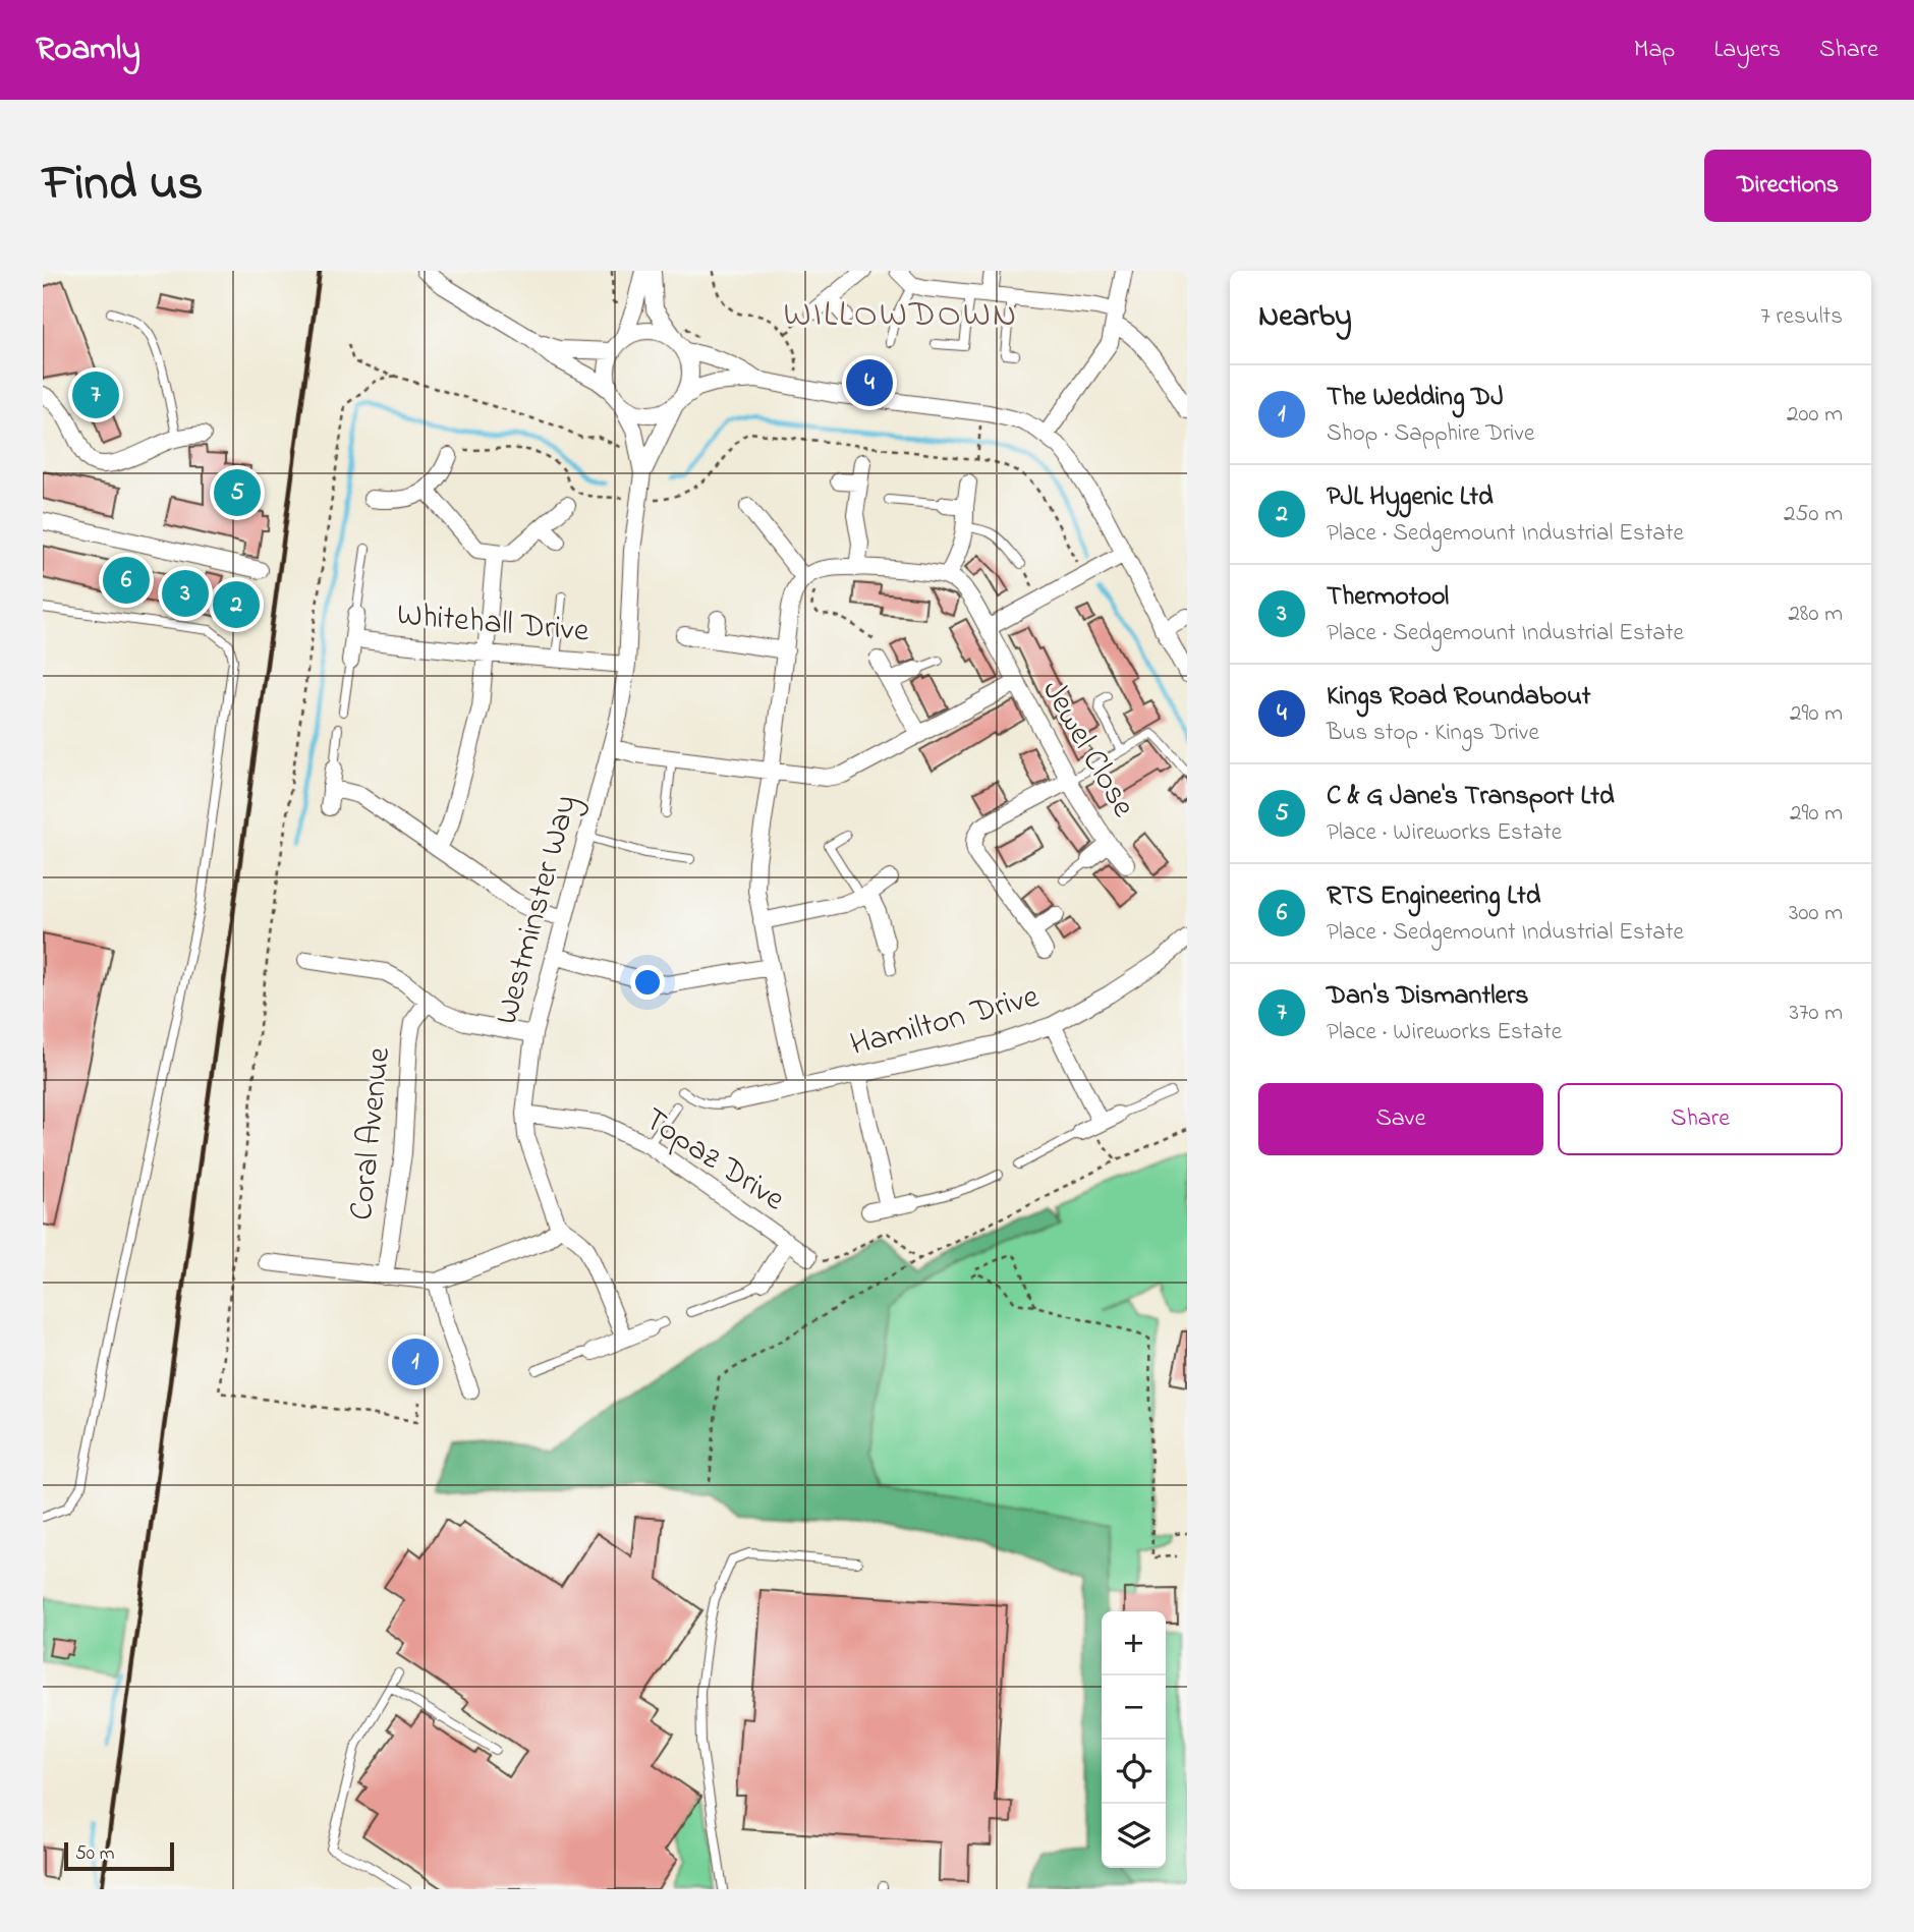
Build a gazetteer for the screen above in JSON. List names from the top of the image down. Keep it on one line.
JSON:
{"streets":{"street":["Whitehall Drive","Jewel Close","Westminster Way","Hamilton Drive","Coral Avenue","Topaz Drive"]},"crossings":[["Whitehall Drive","Westminster Way"],["Westminster Way","Topaz Drive"]],"districts":["WILLOWDOWN"],"scale_bar":"50 m","page":{"header":"Roamly","nav":["Map","Layers","Share"],"title":"Find us","buttons":["Directions",["Save","Share"]],"heading":["Nearby","7 results"],"pins":["4","7","5","6","3","2","1"],"list":[{"mark":"1","name":"The Wedding DJ","note":"Shop · Sapphire Drive","value":"200 m"},{"mark":"2","name":"PJL Hygenic Ltd","note":"Place · Sedgemount Industrial Estate","value":"250 m"},{"mark":"3","name":"Thermotool","note":"Place · Sedgemount Industrial Estate","value":"280 m"},{"mark":"4","name":"Kings Road Roundabout","note":"Bus stop · Kings Drive","value":"290 m"},{"mark":"5","name":"C & G Jane's Transport Ltd","note":"Place · Wireworks Estate","value":"290 m"},{"mark":"6","name":"RTS Engineering Ltd","note":"Place · Sedgemount Industrial Estate","value":"300 m"},{"mark":"7","name":"Dan's Dismantlers","note":"Place · Wireworks Estate","value":"370 m"}],"map_buttons":["+","−"],"scale":"50 m"}}
